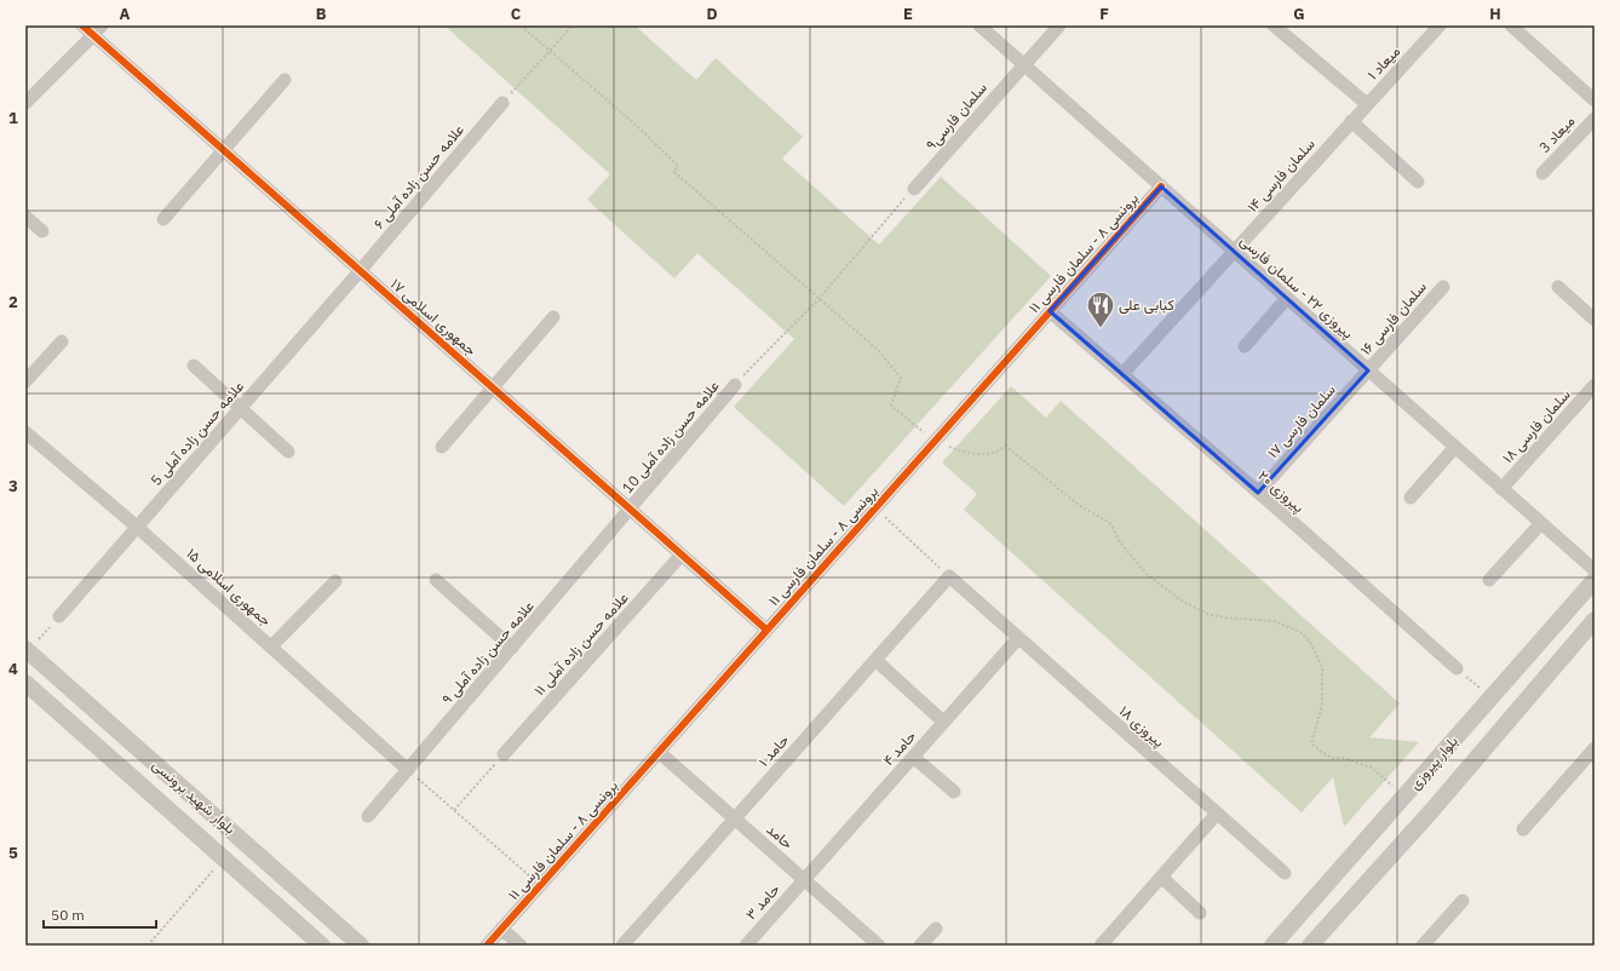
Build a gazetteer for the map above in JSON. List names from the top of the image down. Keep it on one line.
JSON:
{"streets":{"street":["میعاد ۱","سلمان فارسی۹","میعاد 3","سلمان فارسی ۱۴","علامه حسن زاده آملی ۶","برونسی ۸ - سلمان فارسی ۱۱","پیروزی ۲۲ - سلمان فارسی","جمهوری اسلامی ۱۷","سلمان فارسی ۱۶","سلمان فارسی ۱۷","سلمان فارسی ۱۸","علامه حسن زاده آملی 5","علامه حسن زاده آملی 10","پیروزی ۲۰","جمهوری اسلامی ۱۵","علامه حسن زاده آملی ۱۱","علامه حسن زاده آملی ۹","پیروزی ۱۸","حامد ۴","حامد ۱","بلوار پیروزی","بلوار شهید برونسی","حامد","حامد ۳"]},"crossings":[["میعاد ۱","سلمان فارسی ۱۴"],["سلمان فارسی۹","پیروزی ۲۲ - سلمان فارسی"],["سلمان فارسی ۱۴","پیروزی ۲۲ - سلمان فارسی"],["سلمان فارسی ۱۴","پیروزی ۲۰"],["علامه حسن زاده آملی ۶","جمهوری اسلامی ۱۷"],["علامه حسن زاده آملی ۶","علامه حسن زاده آملی 5"],["برونسی ۸ - سلمان فارسی ۱۱","پیروزی ۲۲ - سلمان فارسی"],["برونسی ۸ - سلمان فارسی ۱۱","جمهوری اسلامی ۱۷"],["برونسی ۸ - سلمان فارسی ۱۱","پیروزی ۲۰"],["برونسی ۸ - سلمان فارسی ۱۱","حامد"],["پیروزی ۲۲ - سلمان فارسی","سلمان فارسی ۱۶"],["پیروزی ۲۲ - سلمان فارسی","سلمان فارسی ۱۷"],["پیروزی ۲۲ - سلمان فارسی","سلمان فارسی ۱۸"],["جمهوری اسلامی ۱۷","علامه حسن زاده آملی 5"],["جمهوری اسلامی ۱۷","علامه حسن زاده آملی 10"],["جمهوری اسلامی ۱۷","علامه حسن زاده آملی ۱۱"],["جمهوری اسلامی ۱۷","علامه حسن زاده آملی ۹"],["سلمان فارسی ۱۶","سلمان فارسی ۱۷"],["سلمان فارسی ۱۷","پیروزی ۲۰"],["علامه حسن زاده آملی 5","جمهوری اسلامی ۱۵"],["علامه حسن زاده آملی 10","علامه حسن زاده آملی ۹"],["جمهوری اسلامی ۱۵","علامه حسن زاده آملی ۹"],["پیروزی ۱۸","حامد ۴"],["پیروزی ۱۸","حامد ۱"],["حامد ۴","حامد"],["حامد ۴","حامد ۳"],["حامد ۱","حامد"],["حامد","حامد ۳"]],"places":{"restaurant":["کبابی علی"]},"scale_bar":"50 m","grid":{"columns":["A","B","C","D","E","F","G","H"],"rows":["1","2","3","4","5"]}}
